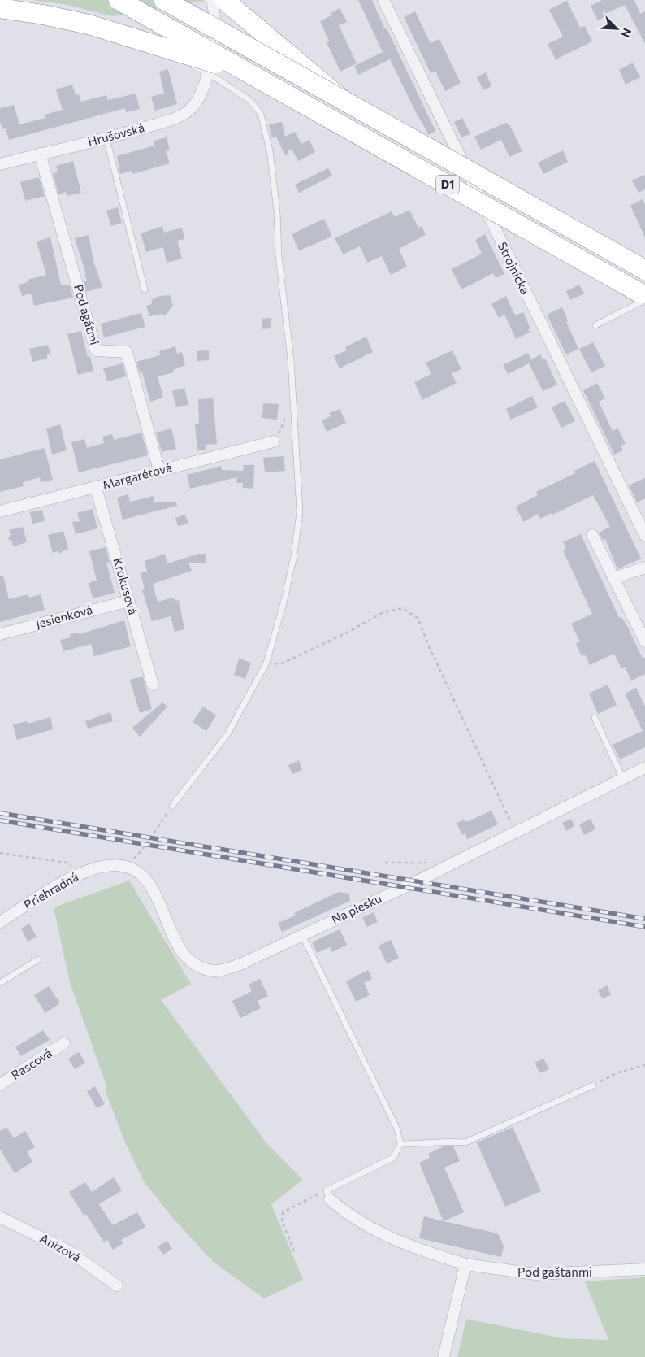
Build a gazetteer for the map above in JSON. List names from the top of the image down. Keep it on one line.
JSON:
{"streets":{"highway":["D1"],"street":["Hrušovská","Strojnícka","Pod agátmi","Margarétová","Krokusová","Jesienková","Priehradná","Na piesku","Rascová","Anízová","Pod gaštanmi"]},"crossings":[["Hrušovská","Pod agátmi"],["Pod agátmi","Margarétová"],["Margarétová","Krokusová"],["Krokusová","Jesienková"],["Priehradná","Na piesku"]],"north":"bottom right"}
